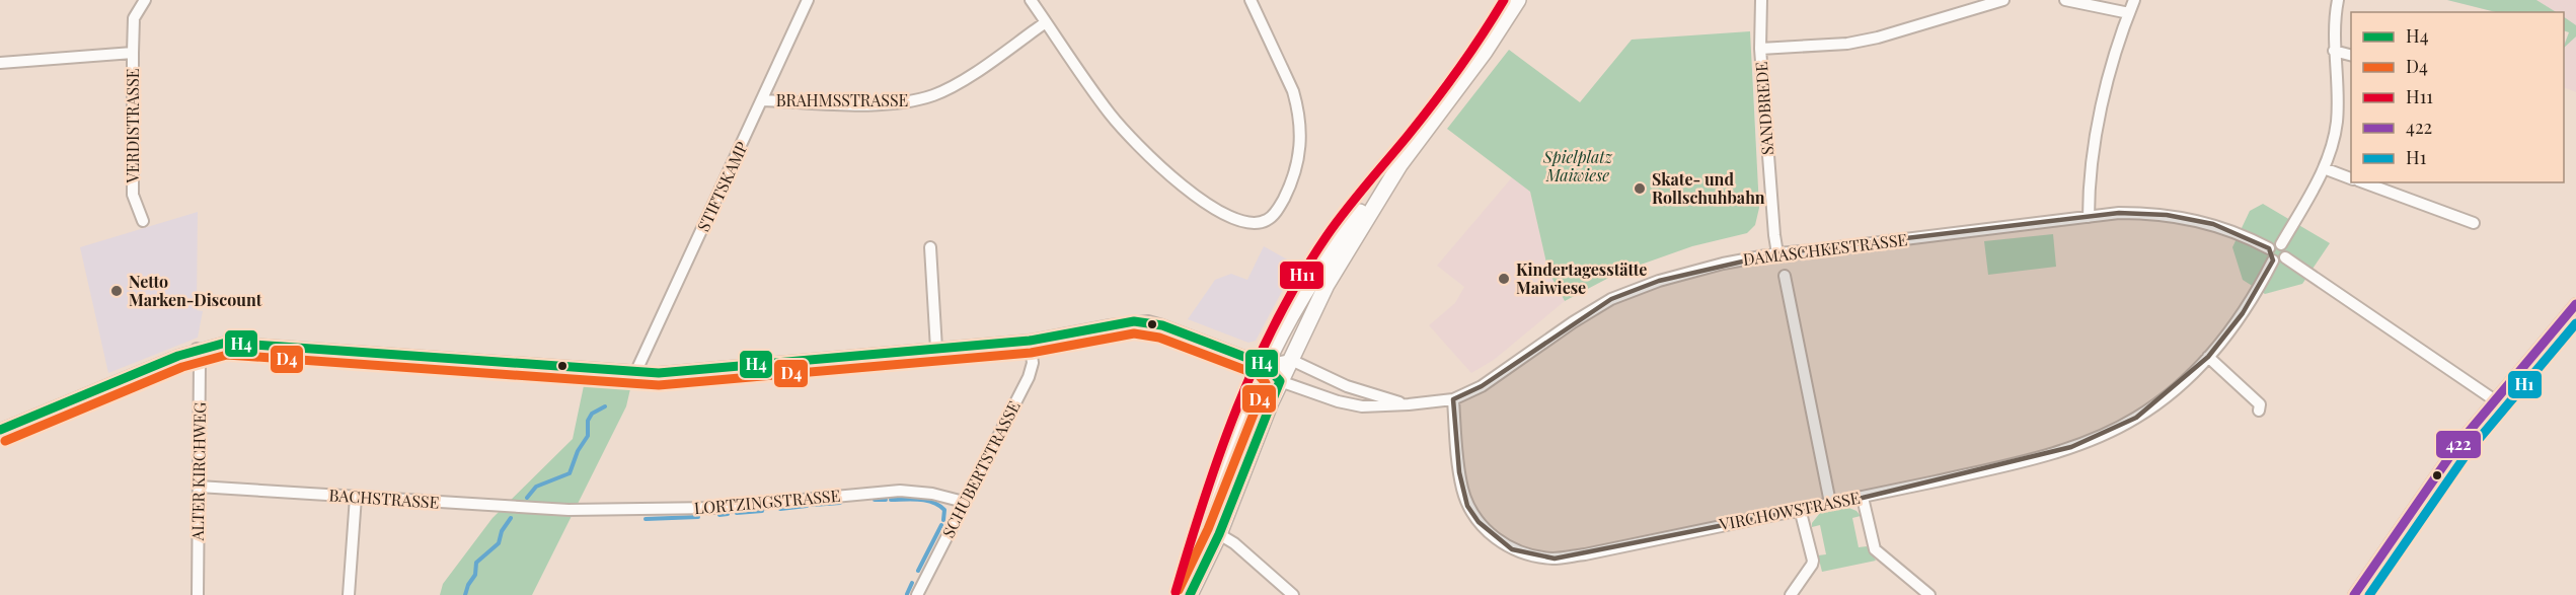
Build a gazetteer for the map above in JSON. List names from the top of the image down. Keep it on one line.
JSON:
{"streets":{"street":["BRAHMSSTRASSE","SANDBREDE","VERDISTRASSE","STIFTSKAMP","DAMASCHKESTRASSE","SCHUBERTSTRASSE","ALTER KIRCHWEG","BACHSTRASSE","LORTZINGSTRASSE","VIRCHOWSTRASSE"]},"crossings":[["BRAHMSSTRASSE","STIFTSKAMP"],["SANDBREDE","DAMASCHKESTRASSE"],["DAMASCHKESTRASSE","VIRCHOWSTRASSE"],["SCHUBERTSTRASSE","LORTZINGSTRASSE"],["ALTER KIRCHWEG","BACHSTRASSE"],["BACHSTRASSE","LORTZINGSTRASSE"]],"parks":["Spielplatz Maiwiese"],"places":["Skate- und Rollschuhbahn","Kindertagesstätte Maiwiese","Netto Marken-Discount"],"lines":["transit line H11","transit line 422","transit line H4","transit line H1","transit line D4"],"legend":["H4","D4","H11","422","H1"]}
